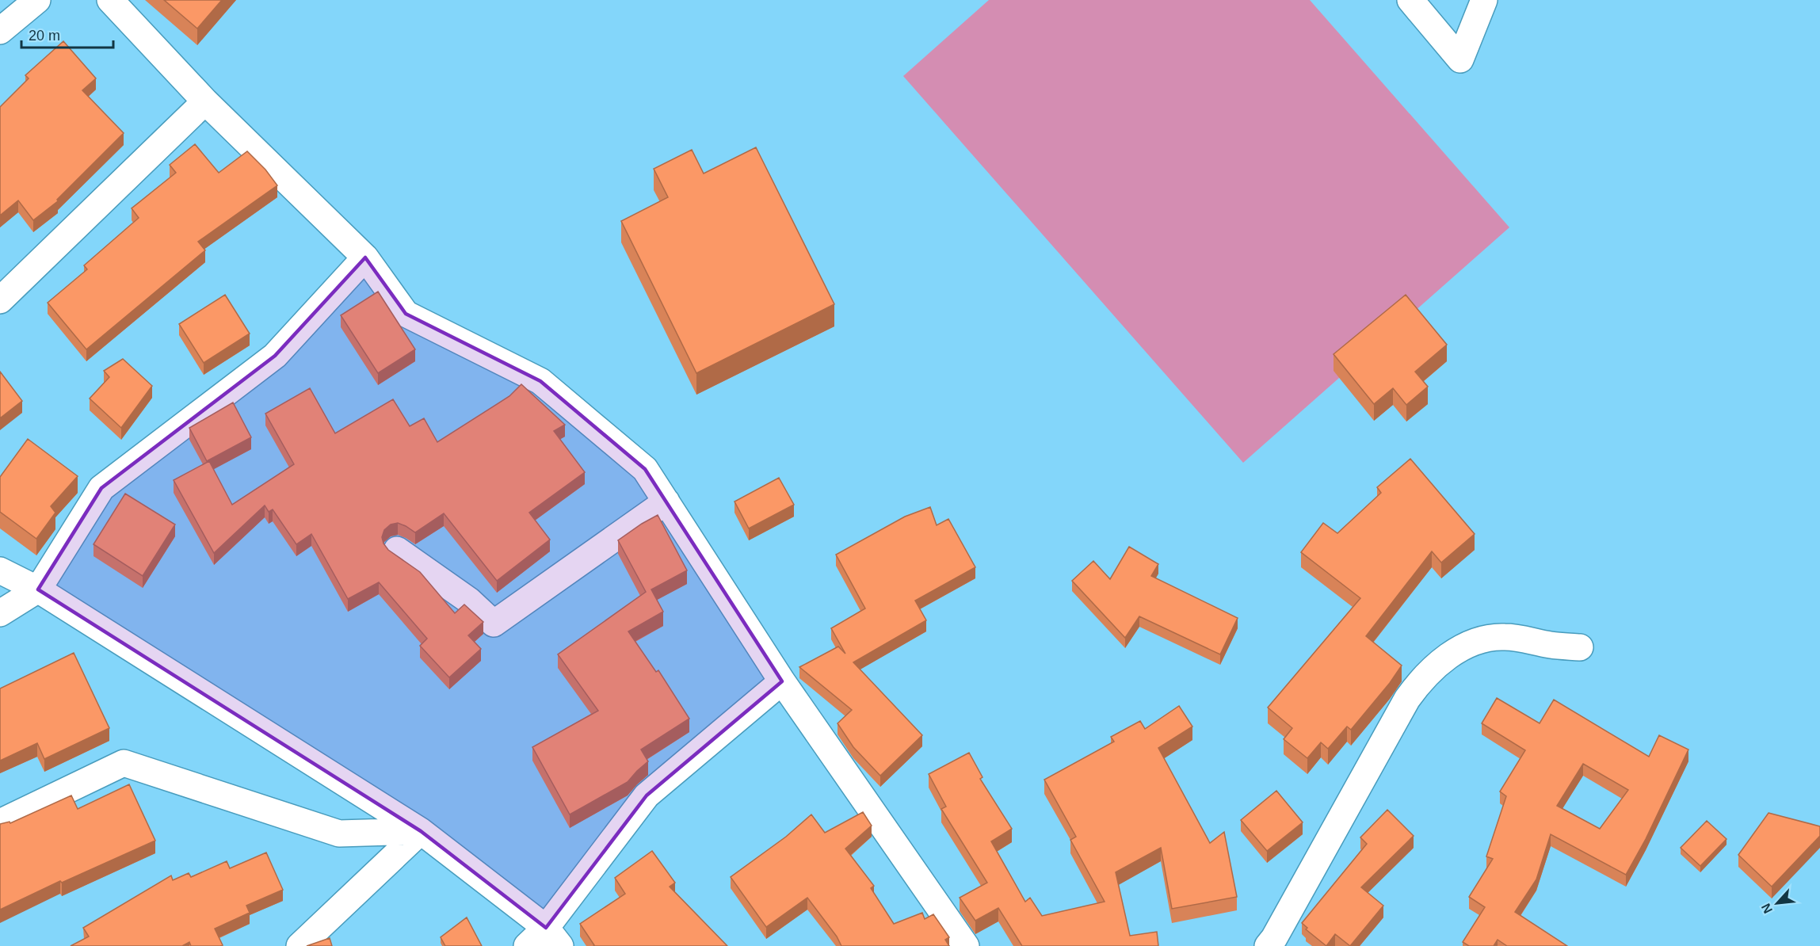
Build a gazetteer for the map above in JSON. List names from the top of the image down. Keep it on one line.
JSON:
{"scale_bar":"20 m","north":"bottom left"}
